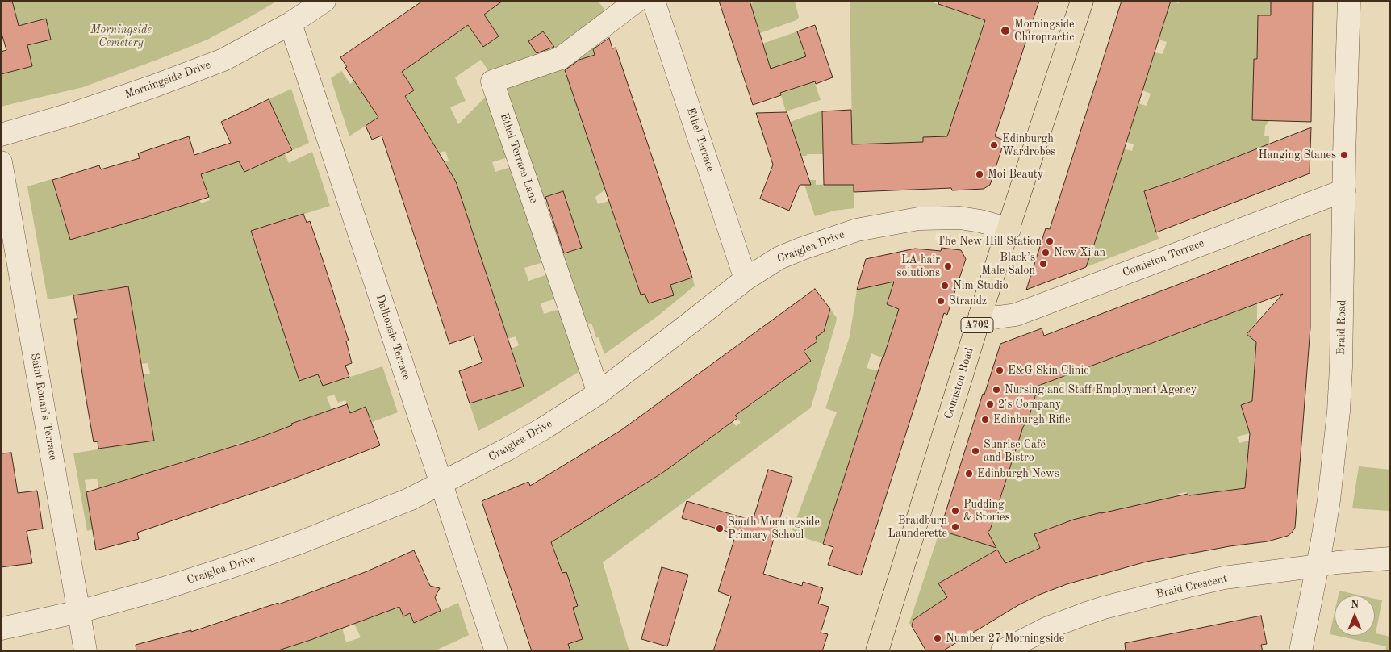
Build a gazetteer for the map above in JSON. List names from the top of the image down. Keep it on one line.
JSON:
{"streets":{"main road":["A702","Comiston Road"],"street":["Morningside Drive","Ethel Terrace","Ethel Terrace Lane","Craiglea Drive","Comiston Terrace","Braid Road","Dalhousie Terrace","Saint Ronan's Terrace","Braid Crescent"]},"crossings":[["Morningside Drive","Dalhousie Terrace"],["Ethel Terrace","Craiglea Drive"],["Ethel Terrace Lane","Craiglea Drive"],["Craiglea Drive","Dalhousie Terrace"],["Craiglea Drive","Comiston Road"],["Craiglea Drive","Saint Ronan's Terrace"],["Comiston Terrace","Braid Road"],["Comiston Terrace","Comiston Road"],["Braid Road","Braid Crescent"]],"parks":["Morningside Cemetery"],"places":["Morningside Chiropractic","Edinburgh Wardrobes","Hanging Stanes","Moi Beauty","The New Hill Station","New Xi'an","Black’s Male Salon","LA hair solutions","Nim Studio","Strandz","E&G Skin Clinic","Nursing and Staff Employment Agency","2's Company","Edinburgh Rifle","Sunrise Café and Bistro","Edinburgh News","Pudding & Stories","Braidburn Launderette","South Morningside Primary School","Number 27 Morningside"],"north":"top"}
